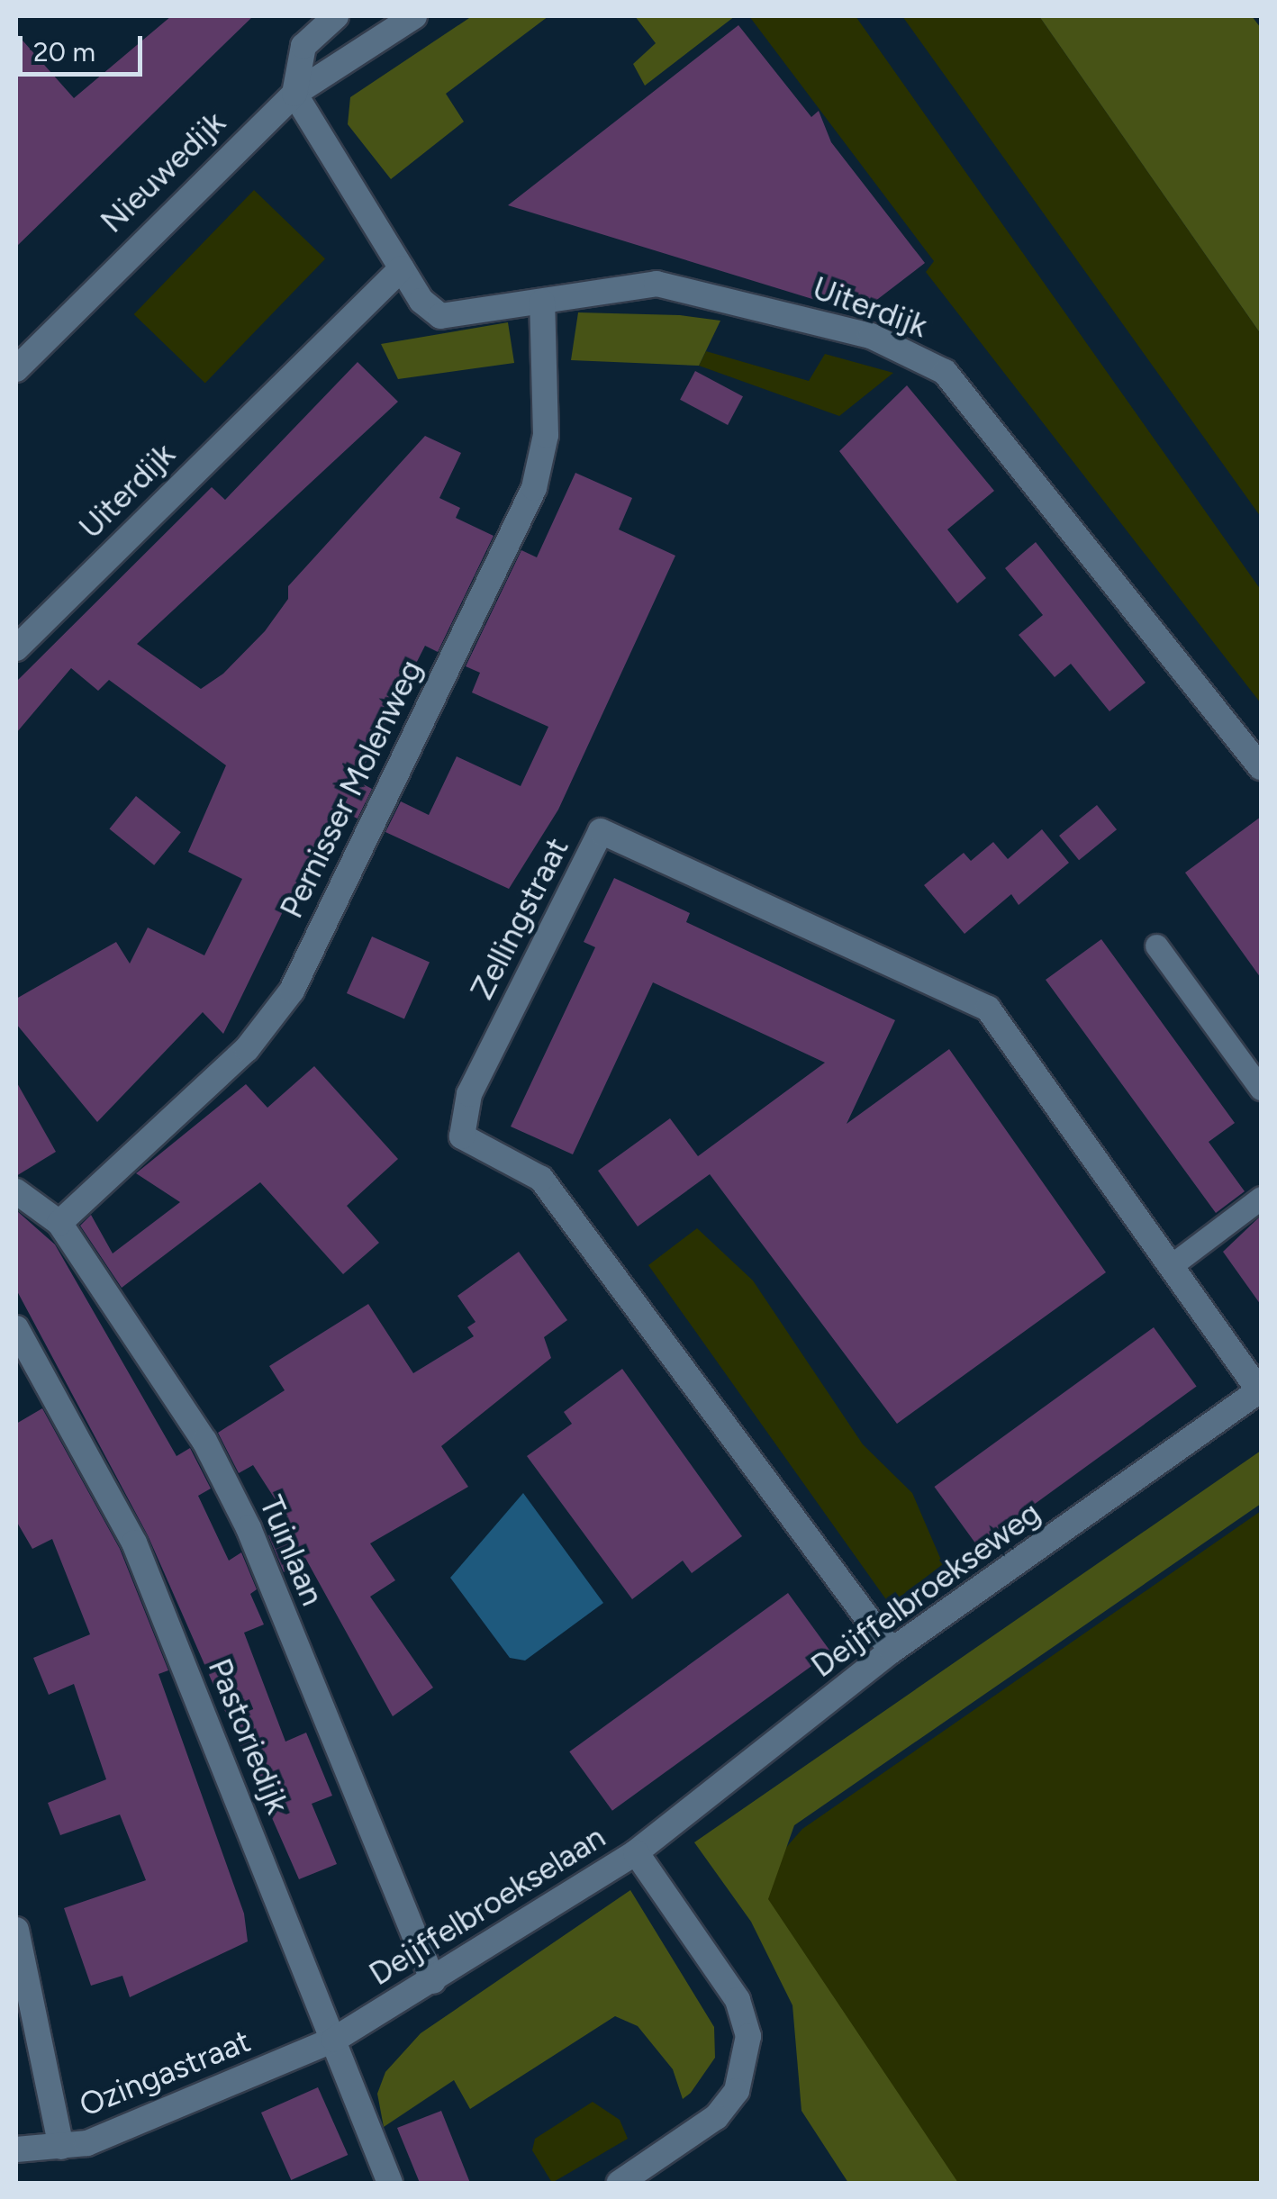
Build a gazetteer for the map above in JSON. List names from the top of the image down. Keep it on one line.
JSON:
{"streets":{"street":["Nieuwedijk","Uiterdijk","Pernisser Molenweg","Zellingstraat","Tuinlaan","Deijffelbroekseweg","Pastoriedijk","Deijffelbroekselaan","Ozingastraat"]},"crossings":[["Nieuwedijk","Uiterdijk"],["Uiterdijk","Pernisser Molenweg"],["Pernisser Molenweg","Tuinlaan"],["Zellingstraat","Deijffelbroekseweg"],["Tuinlaan","Deijffelbroekselaan"],["Deijffelbroekseweg","Deijffelbroekselaan"],["Pastoriedijk","Deijffelbroekselaan"],["Pastoriedijk","Ozingastraat"],["Deijffelbroekselaan","Ozingastraat"]],"scale_bar":"20 m"}
